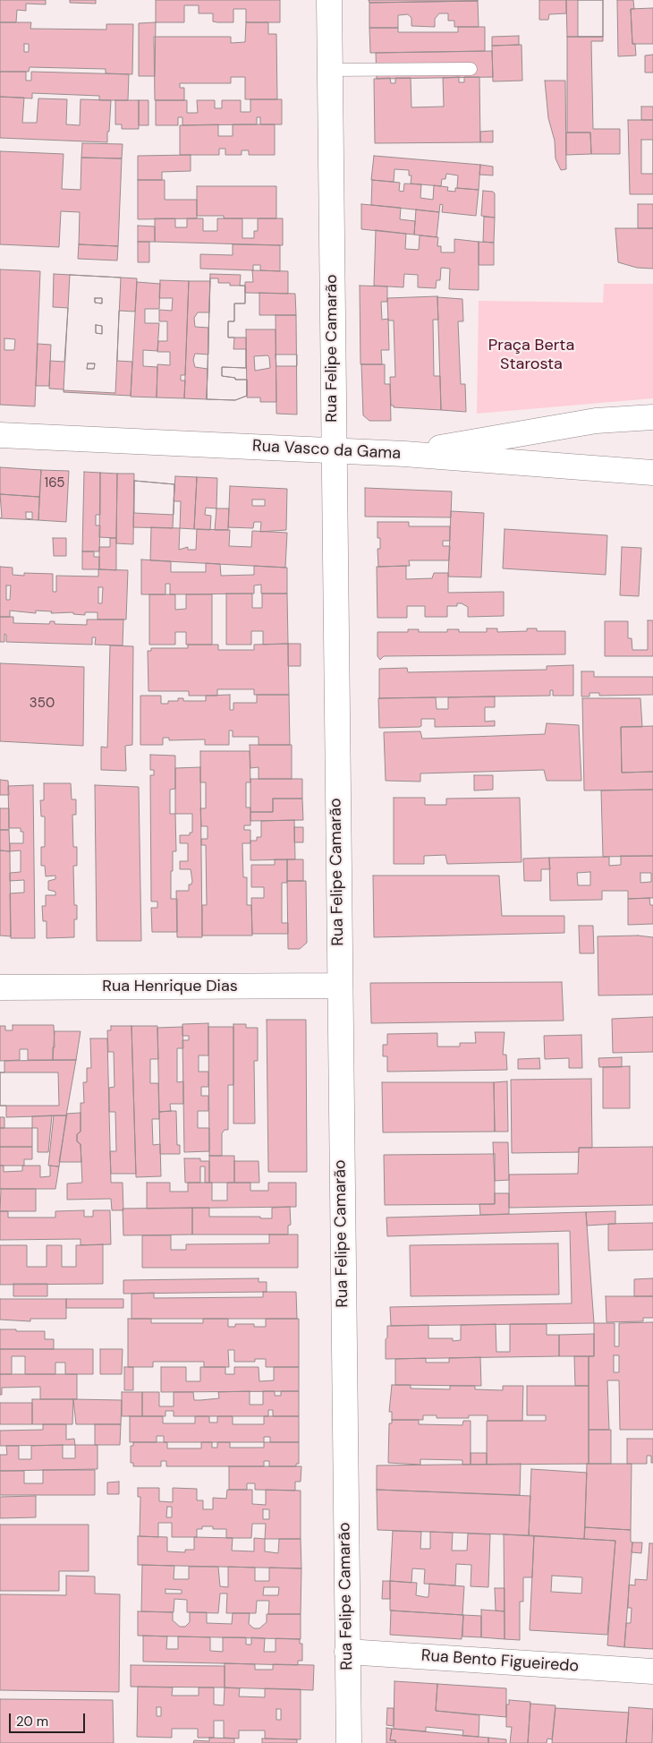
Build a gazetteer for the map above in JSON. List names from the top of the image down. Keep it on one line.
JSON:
{"streets":{"street":["Rua Felipe Camarão","Rua Vasco da Gama","Rua Henrique Dias","Rua Bento Figueiredo"]},"crossings":[["Rua Felipe Camarão","Rua Vasco da Gama"],["Rua Felipe Camarão","Rua Henrique Dias"],["Rua Felipe Camarão","Rua Bento Figueiredo"]],"parks":["Praça Berta Starosta"],"house_numbers":["165","350"],"scale_bar":"20 m"}
